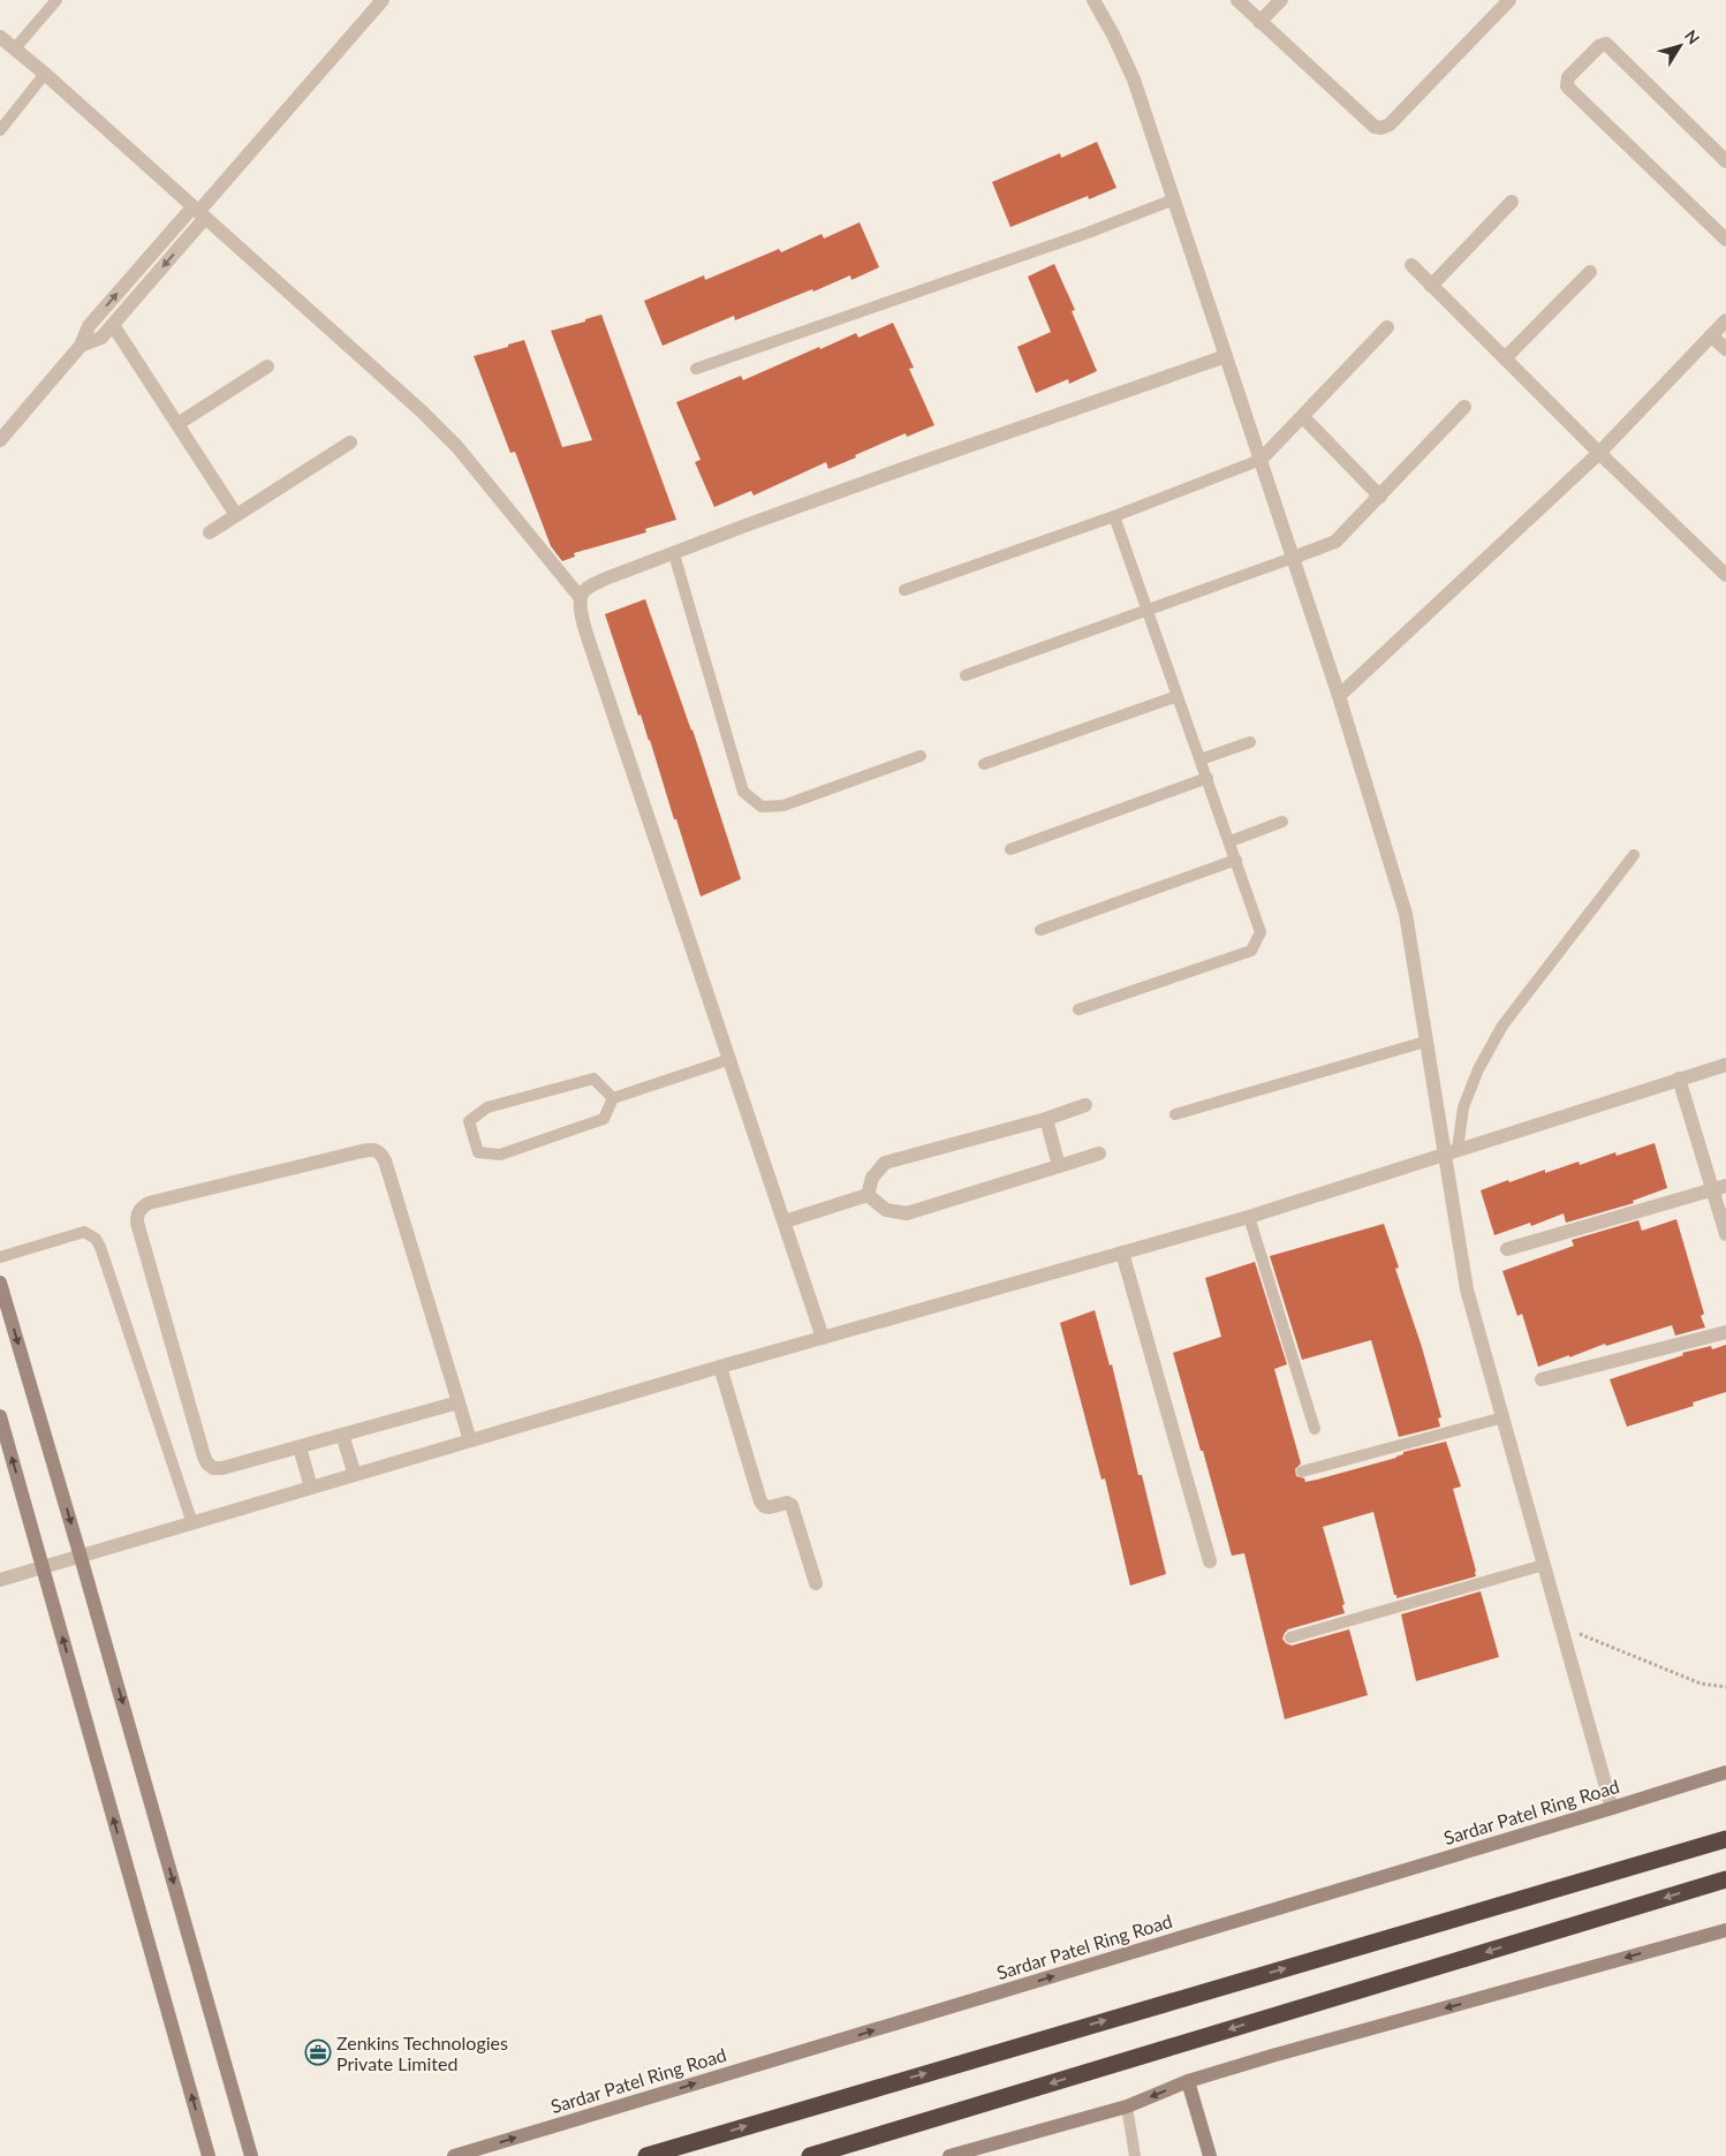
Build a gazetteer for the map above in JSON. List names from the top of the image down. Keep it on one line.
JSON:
{"streets":{"street":["Sardar Patel Ring Road"]},"one_way":["Sardar Patel Ring Road"],"places":{"office":["Zenkins Technologies Private Limited"]},"north":"top right"}
